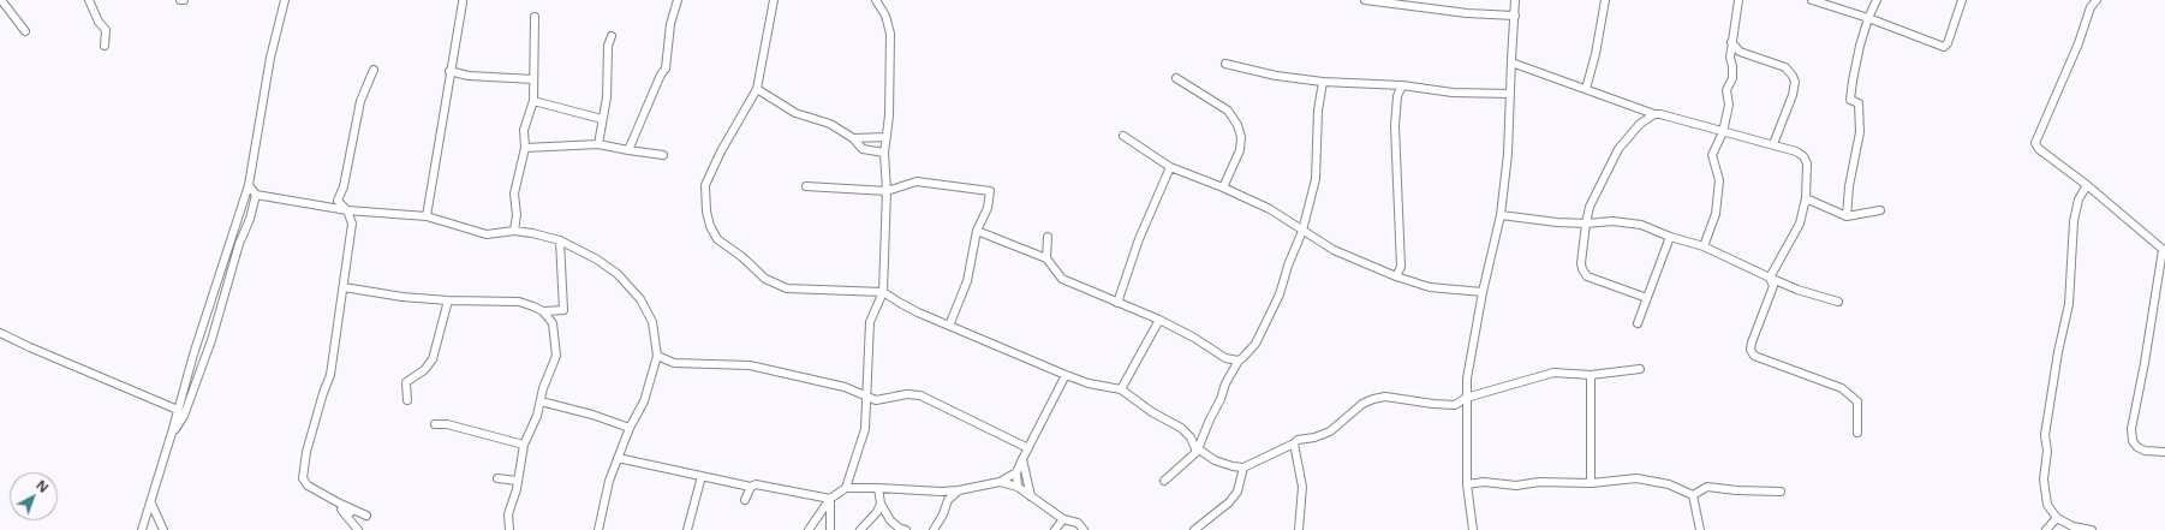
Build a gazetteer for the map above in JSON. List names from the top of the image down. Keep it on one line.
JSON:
{"north":"top right"}
